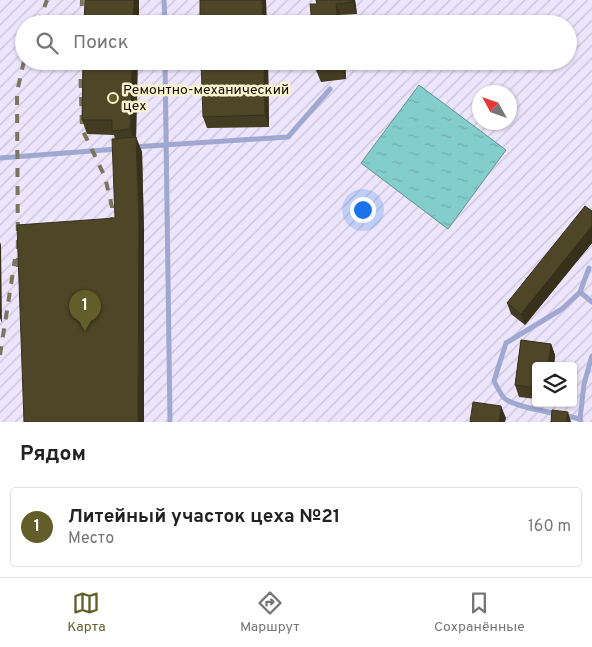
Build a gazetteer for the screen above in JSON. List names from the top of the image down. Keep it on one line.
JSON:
{"places":["Ремонтно-механический цех"],"north":"top left","page":{"search":"Поиск","pins":"1","heading":"Рядом","list":[{"mark":"1","name":"Литейный участок цеха №21","note":"Место","value":"160 m"}],"nav":["Карта","Маршрут","Сохранённые"]}}
